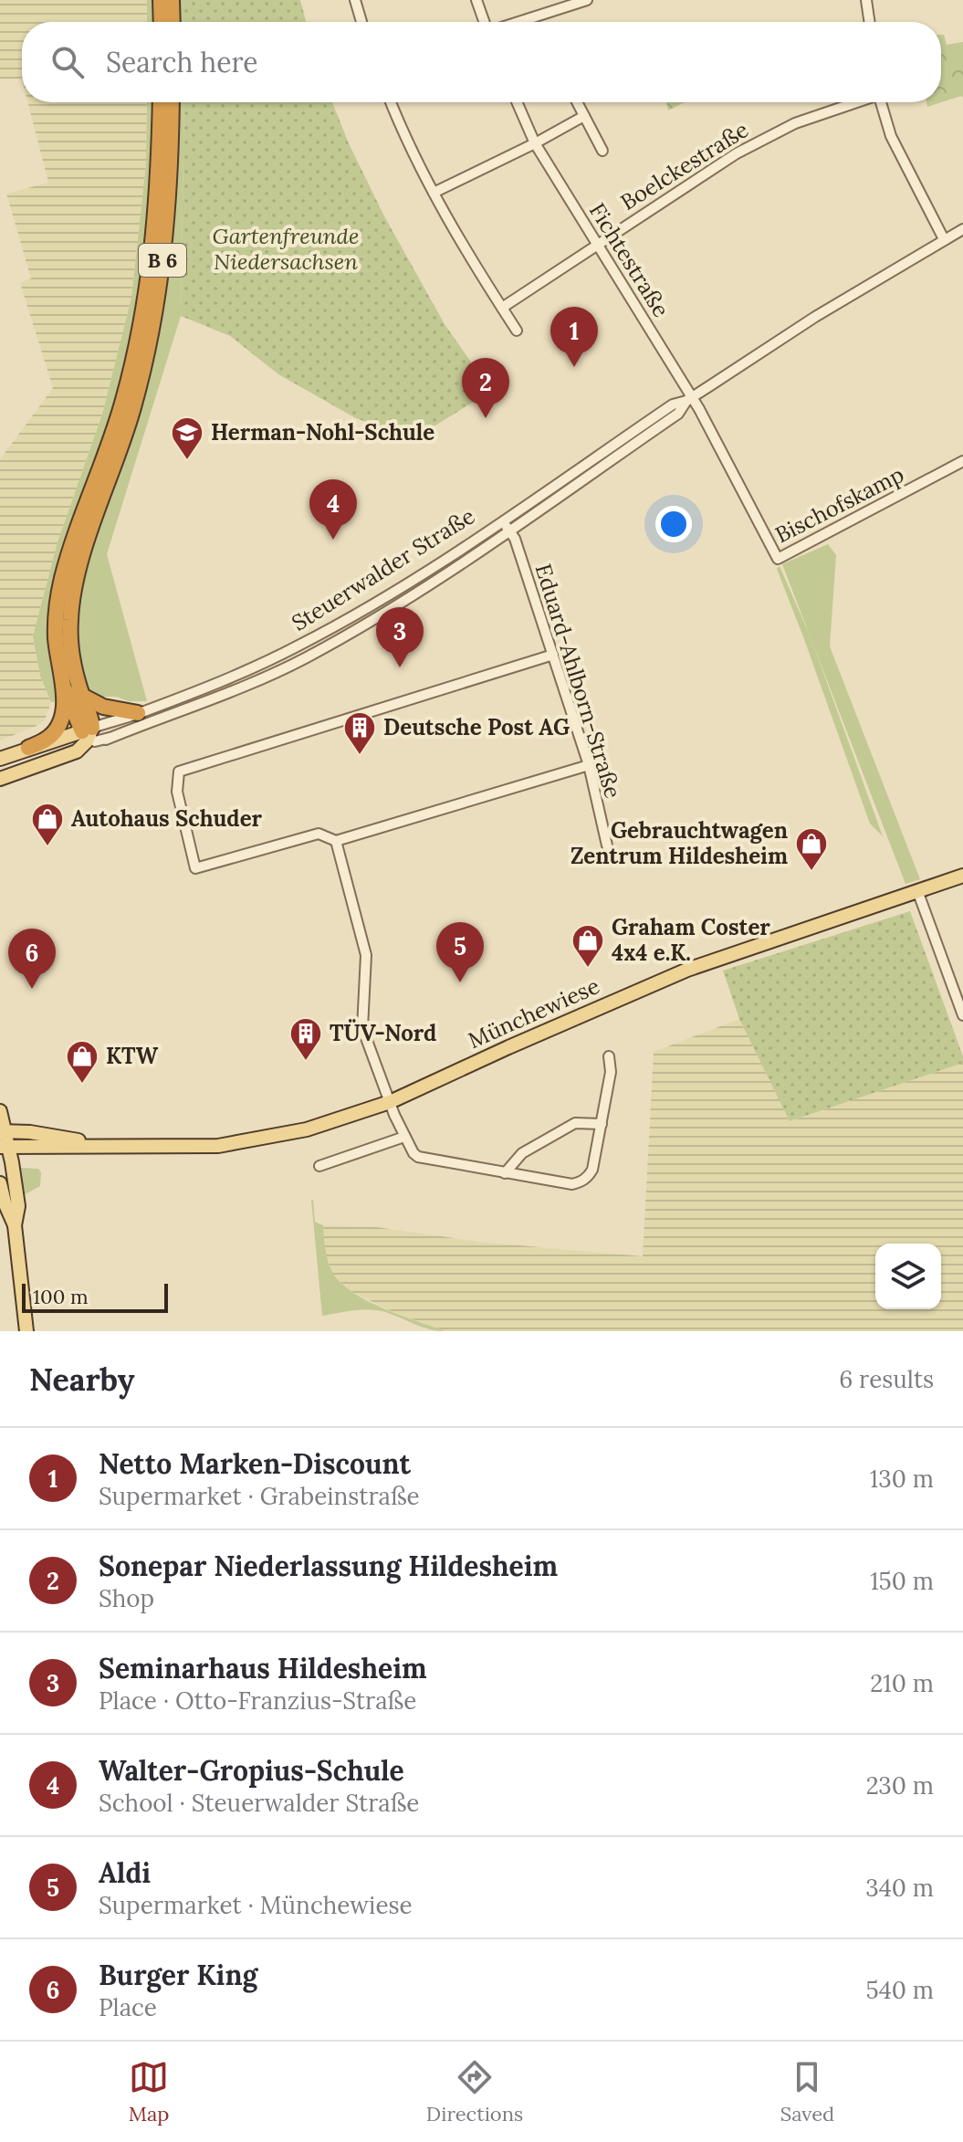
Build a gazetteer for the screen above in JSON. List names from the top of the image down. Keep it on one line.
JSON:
{"streets":{"highway":["B 6"],"main road":["Steuerwalder Straße","Münchewiese"],"street":["Boelckestraße","Fichtestraße","Bischofskamp","Eduard-Ahlborn-Straße"]},"crossings":[["Boelckestraße","Fichtestraße"],["B 6","Steuerwalder Straße"],["Fichtestraße","Bischofskamp"],["Fichtestraße","Steuerwalder Straße"],["Bischofskamp","Steuerwalder Straße"],["Steuerwalder Straße","Eduard-Ahlborn-Straße"]],"parks":["Gartenfreunde Niedersachsen"],"places":{"school or university":["Herman-Nohl-Schule"],"building":["Deutsche Post AG","TÜV-Nord"],"shop":["Autohaus Schuder","Gebrauchtwagen Zentrum Hildesheim","Graham Coster 4x4 e.K.","KTW"]},"scale_bar":"100 m","page":{"search":"Search here","pins":["1","2","4","3","5","6"],"scale":"100 m","heading":["Nearby","6 results"],"list":[{"mark":"1","name":"Netto Marken-Discount","note":"Supermarket · Grabeinstraße","value":"130 m"},{"mark":"2","name":"Sonepar Niederlassung Hildesheim","note":"Shop","value":"150 m"},{"mark":"3","name":"Seminarhaus Hildesheim","note":"Place · Otto-Franzius-Straße","value":"210 m"},{"mark":"4","name":"Walter-Gropius-Schule","note":"School · Steuerwalder Straße","value":"230 m"},{"mark":"5","name":"Aldi","note":"Supermarket · Münchewiese","value":"340 m"},{"mark":"6","name":"Burger King","note":"Place","value":"540 m"}],"nav":["Map","Directions","Saved"]}}
